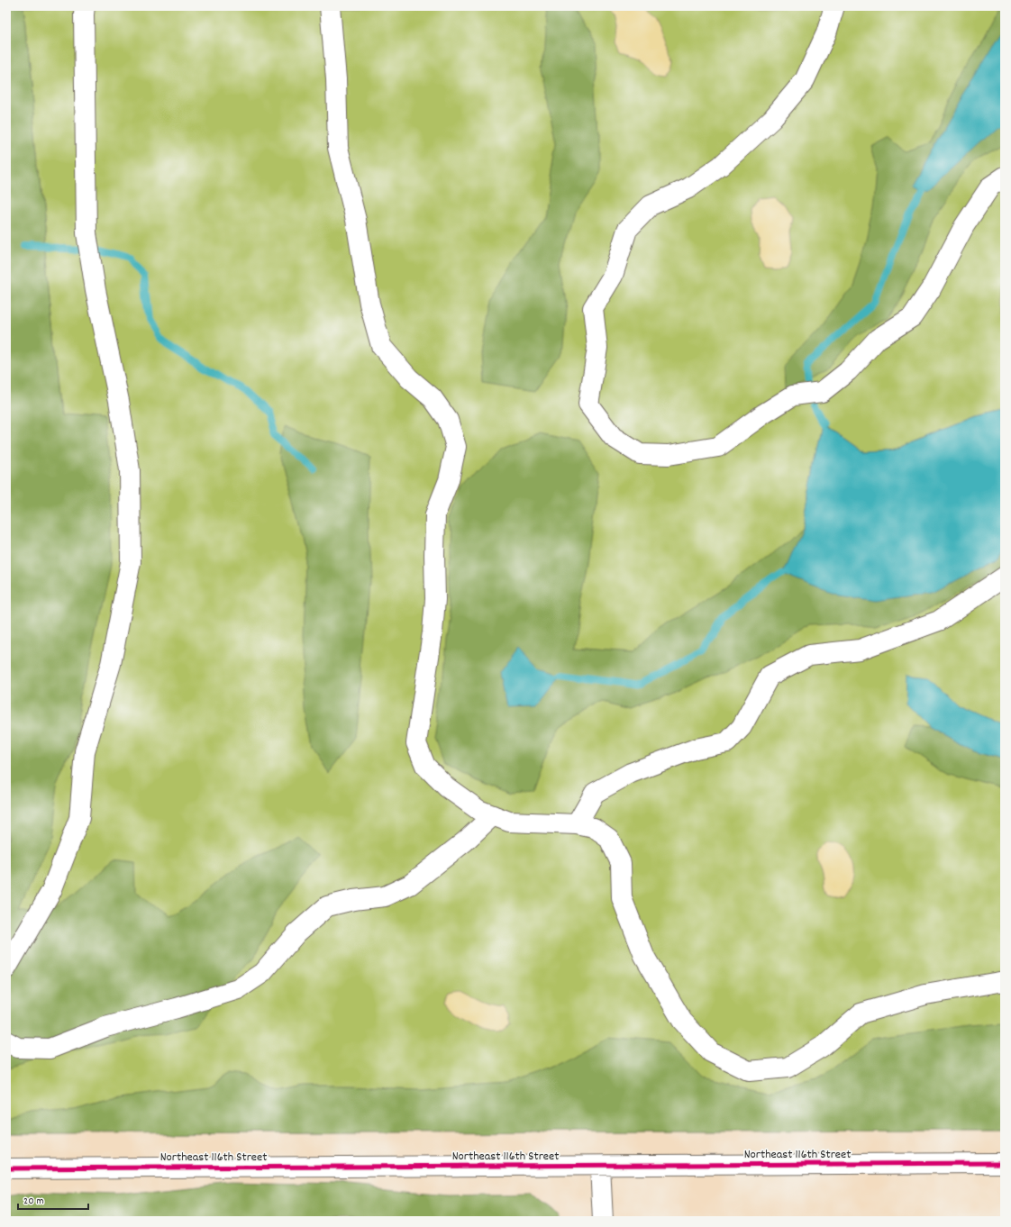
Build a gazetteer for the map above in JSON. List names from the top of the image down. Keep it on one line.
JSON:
{"streets":{"street":["Northeast 116th Street"]},"scale_bar":"20 m"}
